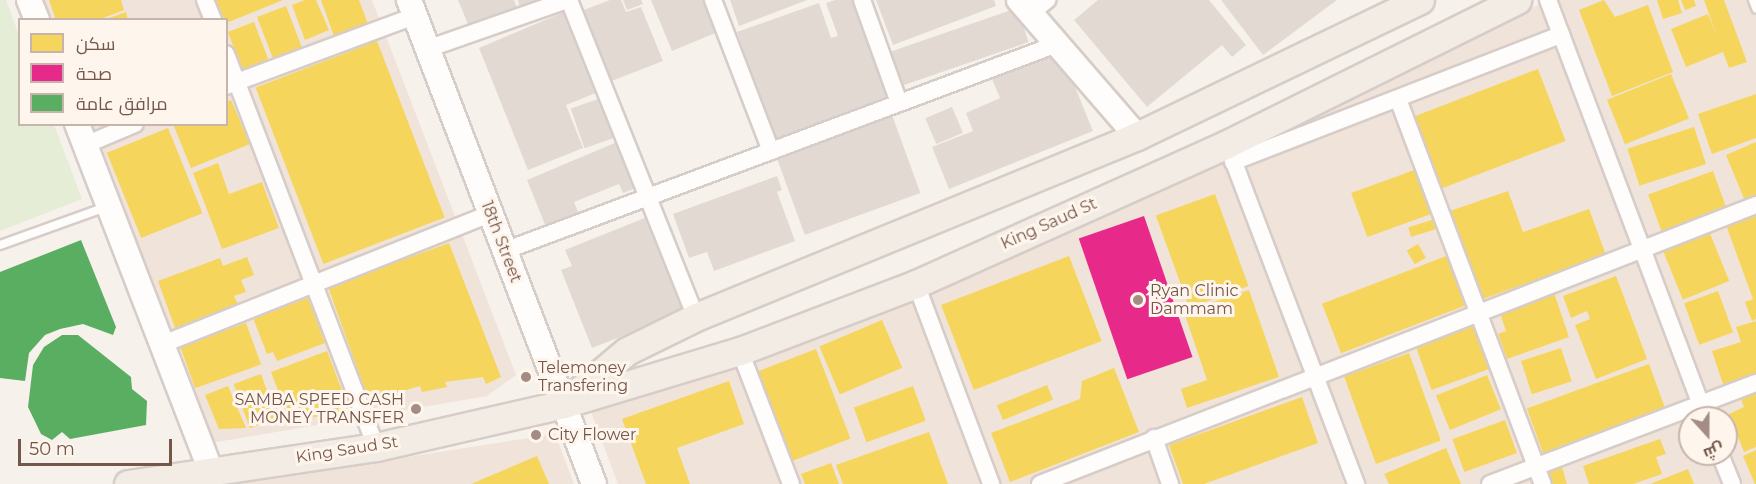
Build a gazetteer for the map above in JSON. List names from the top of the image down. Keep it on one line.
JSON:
{"streets":{"main road":["King Saud St"],"street":["18th Street"]},"crossings":[["King Saud St","18th Street"]],"places":["Ryan Clinic Dammam","Telemoney Transfering","SAMBA SPEED CASH MONEY TRANSFER","City Flower"],"legend":["سكن","صحة","مرافق عامة"],"scale_bar":"50 m","north":"bottom"}
